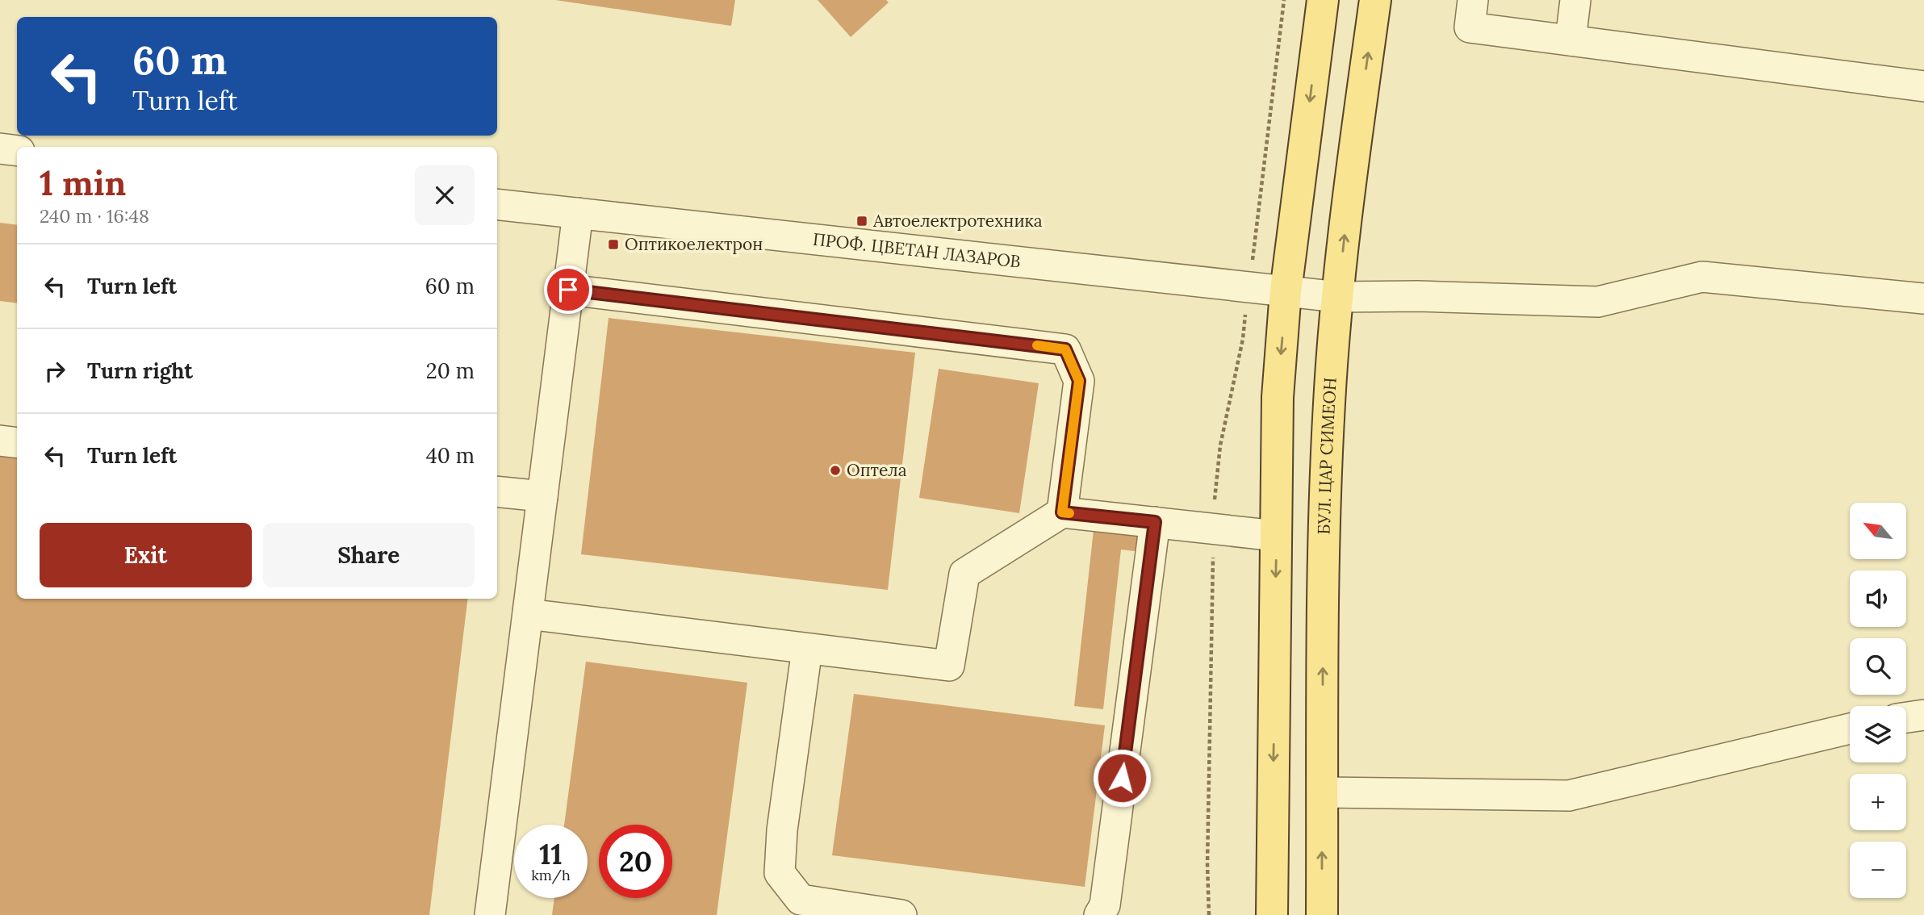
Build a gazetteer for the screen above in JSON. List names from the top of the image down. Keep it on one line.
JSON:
{"streets":{"main road":["БУЛ. ЦАР СИМЕОН"],"street":["ПРОФ. ЦВЕТАН ЛАЗАРОВ"]},"crossings":[["ПРОФ. ЦВЕТАН ЛАЗАРОВ","БУЛ. ЦАР СИМЕОН"]],"places":{"transit":["Автоелектротехника","Оптикоелектрон"],"other":["Оптела"]},"north":"top left","page":{"turn":["60 m","Turn left"],"heading":["1 min","240 m · 16:48"],"list":[{"name":"Turn left","value":"60 m"},{"name":"Turn right","value":"20 m"},{"name":"Turn left","value":"40 m"}],"map_buttons":["+","−"],"buttons":["Exit","Share"],"speed":"11 km/h","limit":"20"}}
